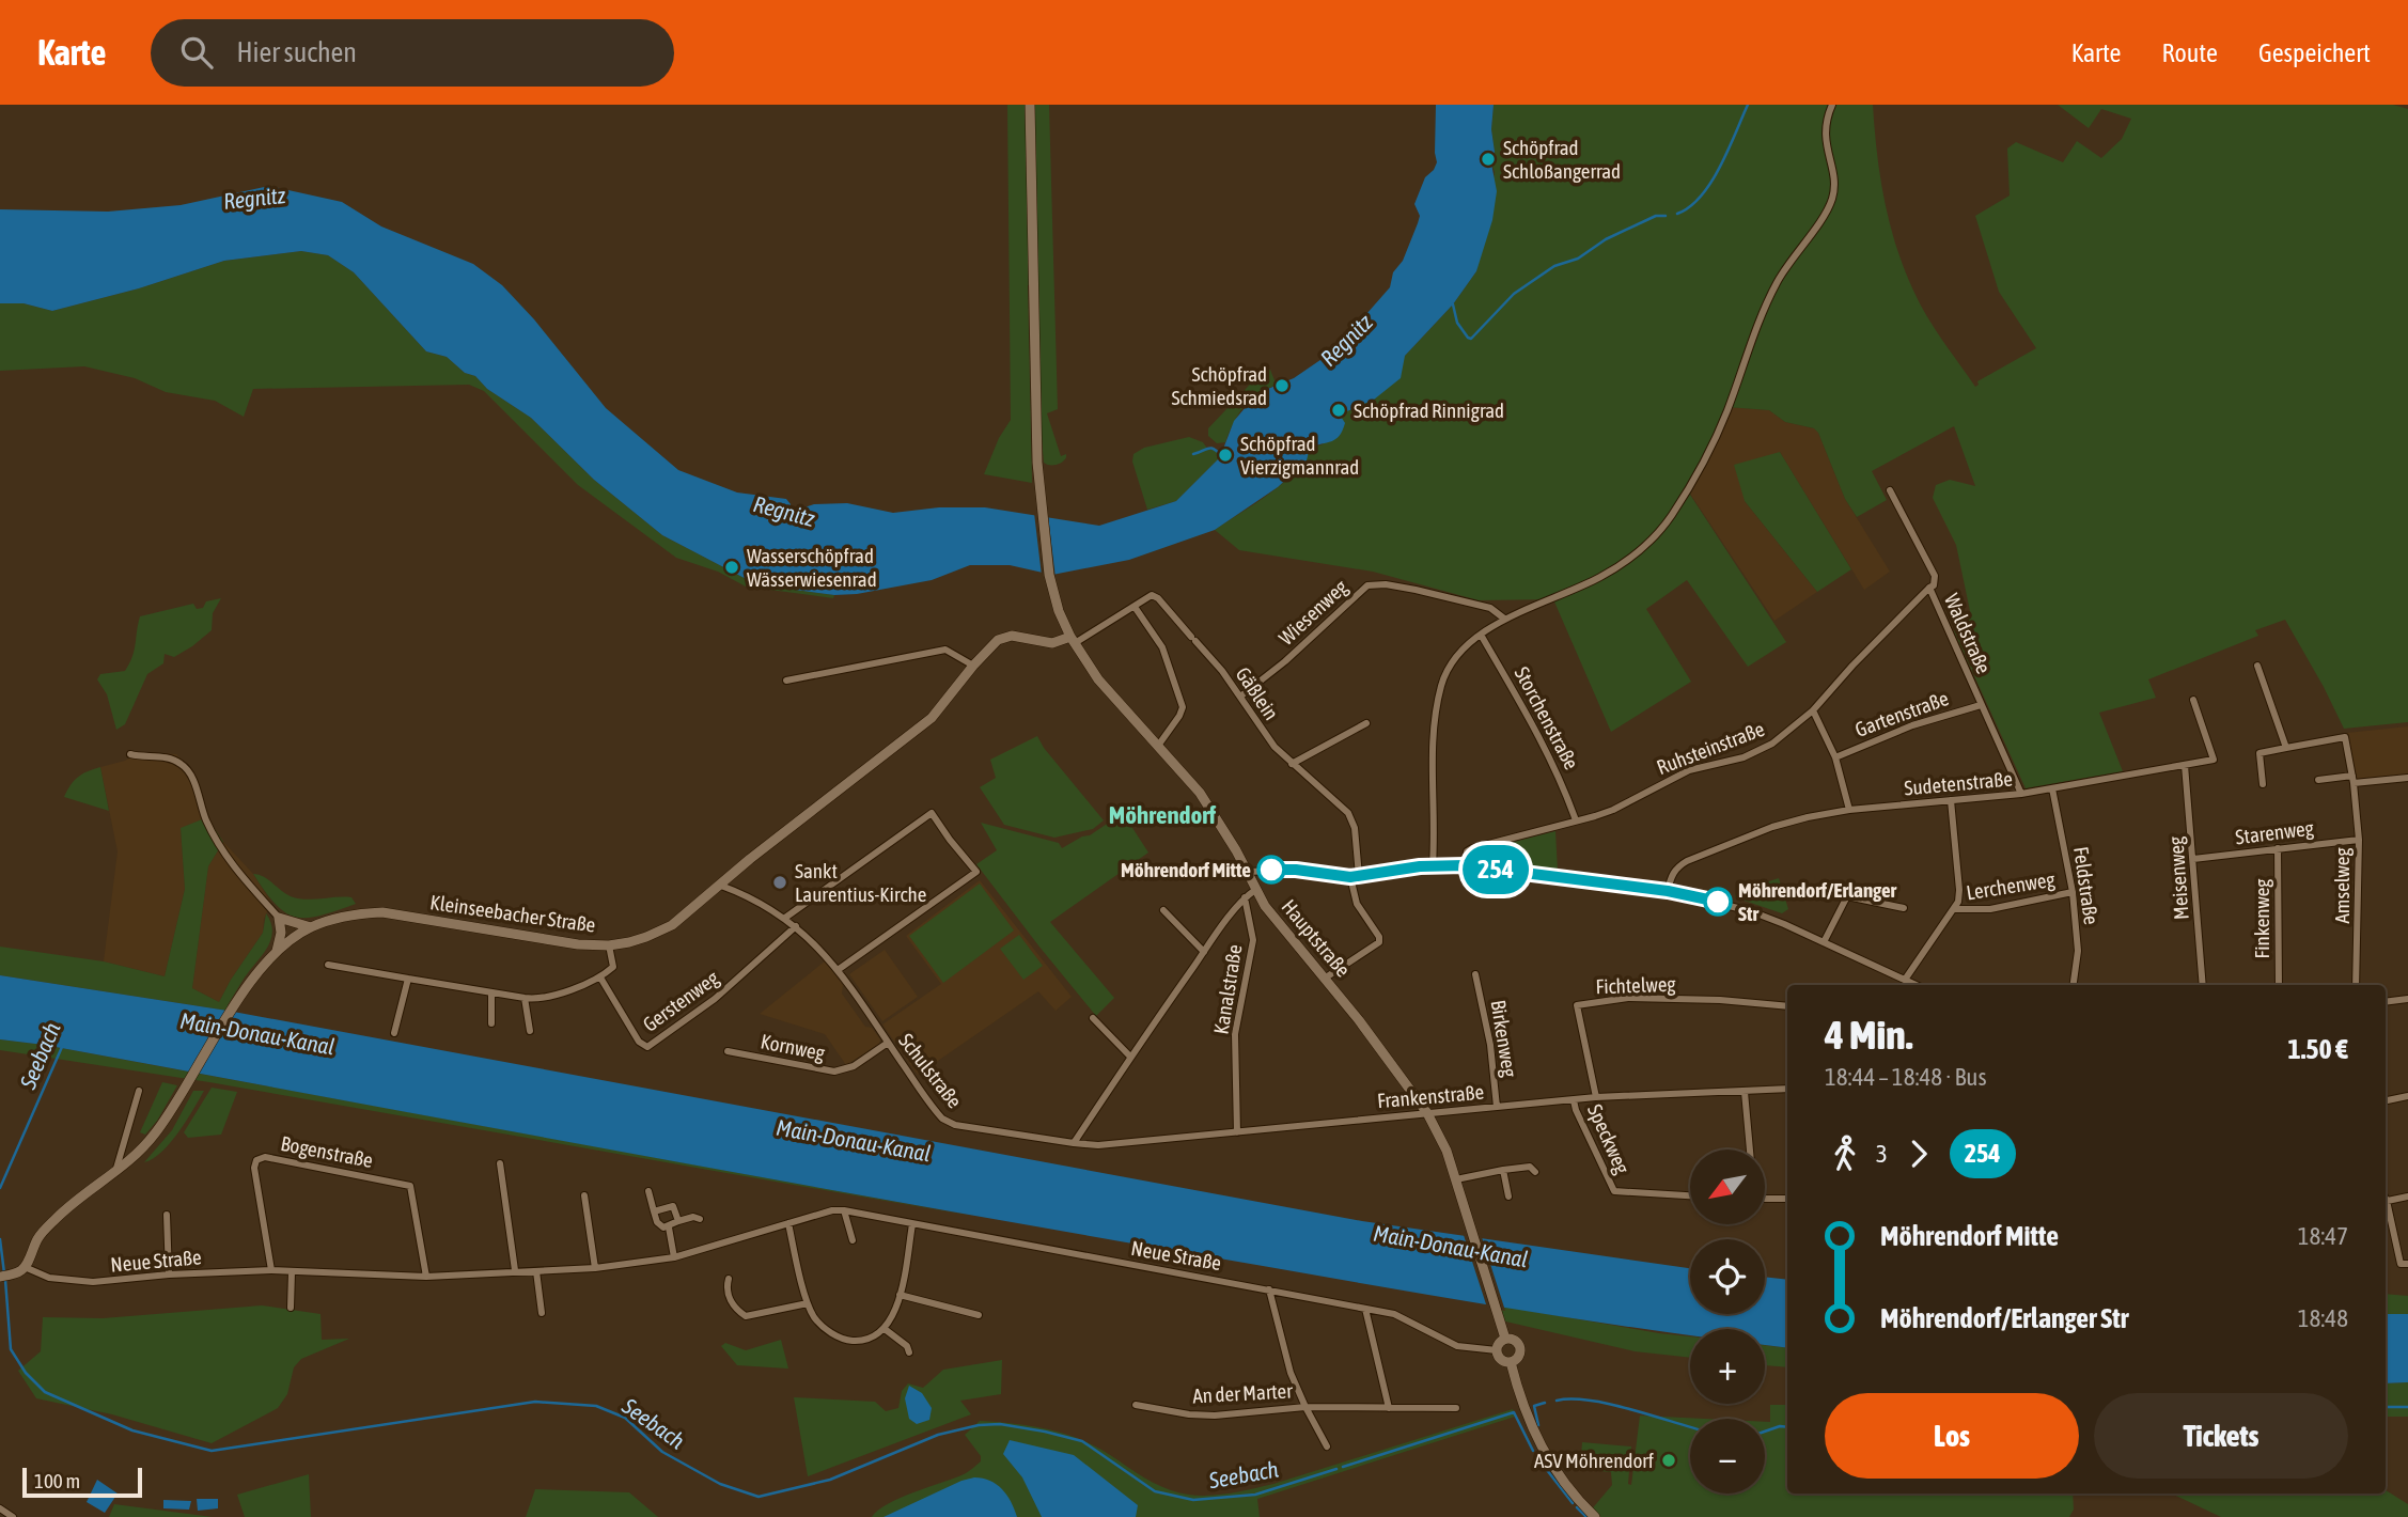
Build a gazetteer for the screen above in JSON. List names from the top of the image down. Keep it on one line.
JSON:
{"streets":{"street":["Wiesenweg","Waldstraße","Gäßlein","Gartenstraße","Storchenstraße","Ruhsteinstraße","Sudetenstraße","Starenweg","Meisenweg","Lerchenweg","Feldstraße","Amselweg","Kleinseebacher Straße","Finkenweg","Hauptstraße","Fichtelweg","Kanalstraße","Gerstenweg","Birkenweg","Kornweg","Schulstraße","Frankenstraße","Speckweg","Bogenstraße","Neue Straße","An der Marter"]},"crossings":[["Wiesenweg","Gäßlein"],["Waldstraße","Gartenstraße"],["Waldstraße","Ruhsteinstraße"],["Waldstraße","Sudetenstraße"],["Gäßlein","Hauptstraße"],["Storchenstraße","Ruhsteinstraße"],["Sudetenstraße","Meisenweg"],["Sudetenstraße","Feldstraße"],["Starenweg","Meisenweg"],["Starenweg","Amselweg"],["Starenweg","Finkenweg"],["Lerchenweg","Feldstraße"],["Kleinseebacher Straße","Hauptstraße"],["Kleinseebacher Straße","Schulstraße"],["Kleinseebacher Straße","Neue Straße"],["Hauptstraße","Frankenstraße"],["Hauptstraße","Neue Straße"],["Fichtelweg","Frankenstraße"],["Kanalstraße","Frankenstraße"],["Gerstenweg","Schulstraße"],["Birkenweg","Frankenstraße"],["Kornweg","Schulstraße"],["Schulstraße","Frankenstraße"],["Frankenstraße","Speckweg"],["Bogenstraße","Neue Straße"],["Neue Straße","An der Marter"]],"districts":["Möhrendorf"],"water":["Regnitz","Main-Donau-Kanal","Seebach"],"places":["Schöpfrad Schloßangerrad","Schöpfrad Schmiedsrad","Schöpfrad Rinnigrad","Schöpfrad Vierzigmannrad","Wasserschöpfrad Wässerwiesenrad","Möhrendorf Mitte","Sankt Laurentius-Kirche","Möhrendorf/Erlanger Str","ASV Möhrendorf"],"lines":["bus line 254"],"scale_bar":"100 m","north":"bottom left","page":{"header":"Karte","search":"Hier suchen","nav":["Karte","Route","Gespeichert"],"on_map":"254","heading":["4 Min.","18:44 – 18:48 · Bus","1.50 €"],"legs":["3","254"],"map_buttons":["+","−"],"list":[{"name":"Möhrendorf Mitte","value":"18:47"},{"name":"Möhrendorf/Erlanger Str","value":"18:48"}],"buttons":["Los","Tickets"],"scale":"100 m"}}
